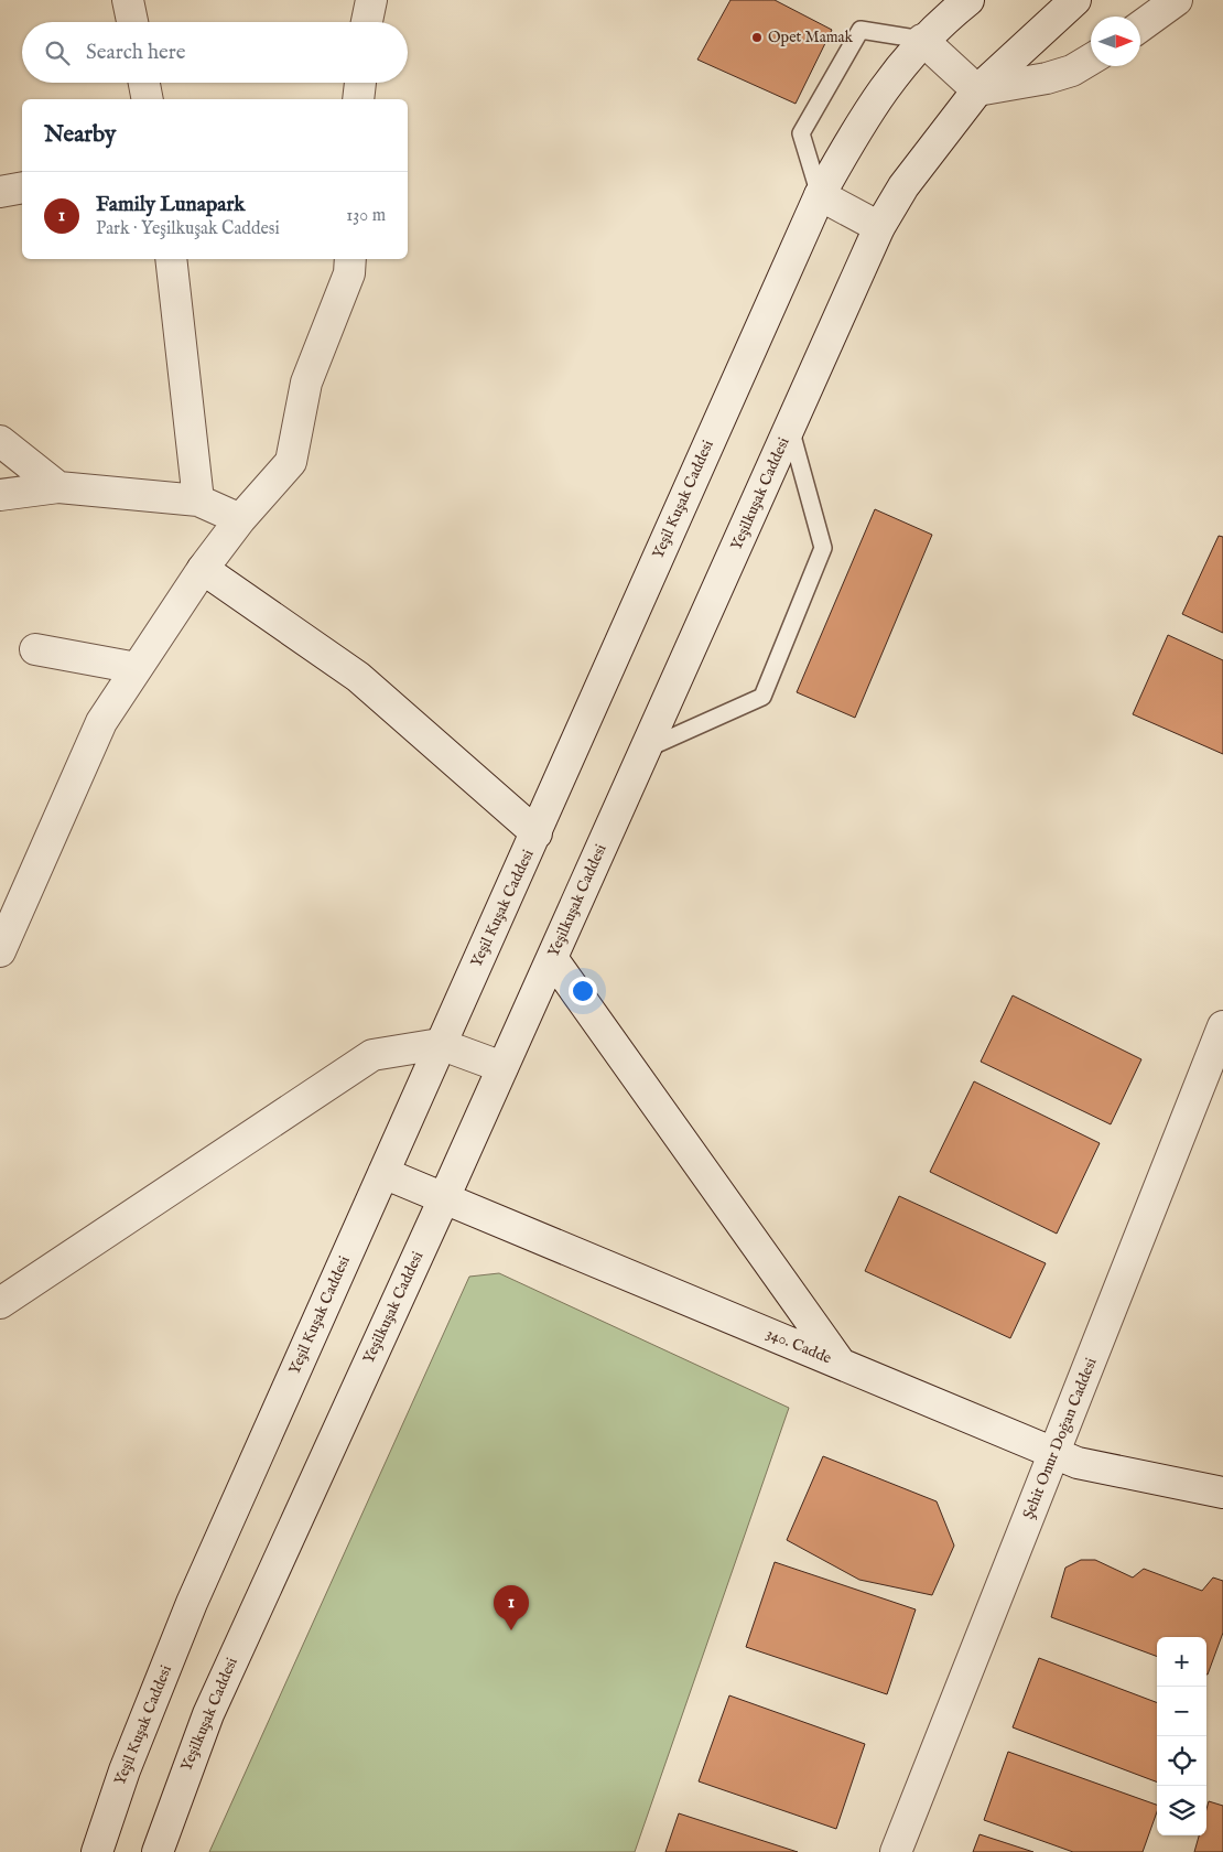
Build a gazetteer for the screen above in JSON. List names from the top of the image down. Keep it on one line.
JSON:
{"streets":{"street":["Yeşilkuşak Caddesi","Yeşil Kuşak Caddesi","340. Cadde","Şehit Onur Doğan Caddesi"]},"crossings":[["Yeşilkuşak Caddesi","340. Cadde"],["Yeşil Kuşak Caddesi","340. Cadde"],["340. Cadde","Şehit Onur Doğan Caddesi"]],"places":["Opet Mamak"],"north":"right","page":{"search":"Search here","heading":"Nearby","list":[{"mark":"1","name":"Family Lunapark","note":"Park · Yeşilkuşak Caddesi","value":"130 m"}],"pins":"1","map_buttons":["+","−"]}}
